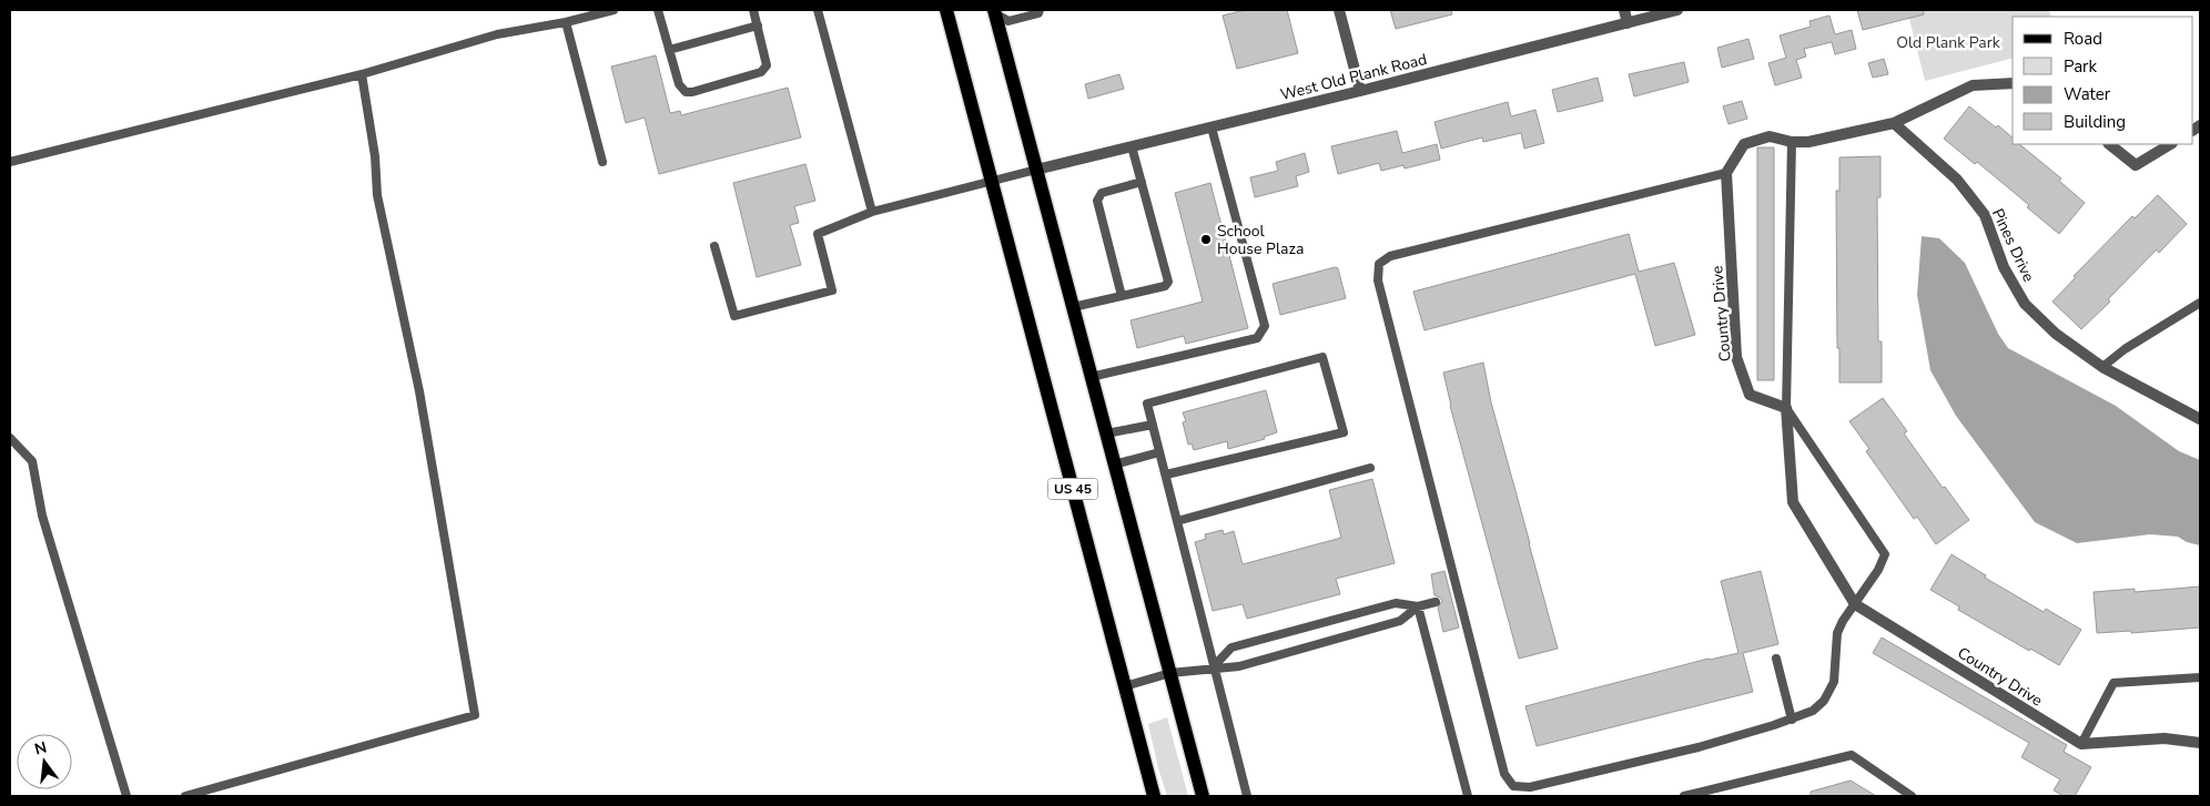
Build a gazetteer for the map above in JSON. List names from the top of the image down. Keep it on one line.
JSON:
{"streets":{"main road":["US 45"],"street":["West Old Plank Road","Pines Drive","Country Drive"]},"crossings":[["West Old Plank Road","US 45"]],"parks":["Old Plank Park"],"places":["School House Plaza"],"legend":["Road","Park","Water","Building"],"north":"top"}
